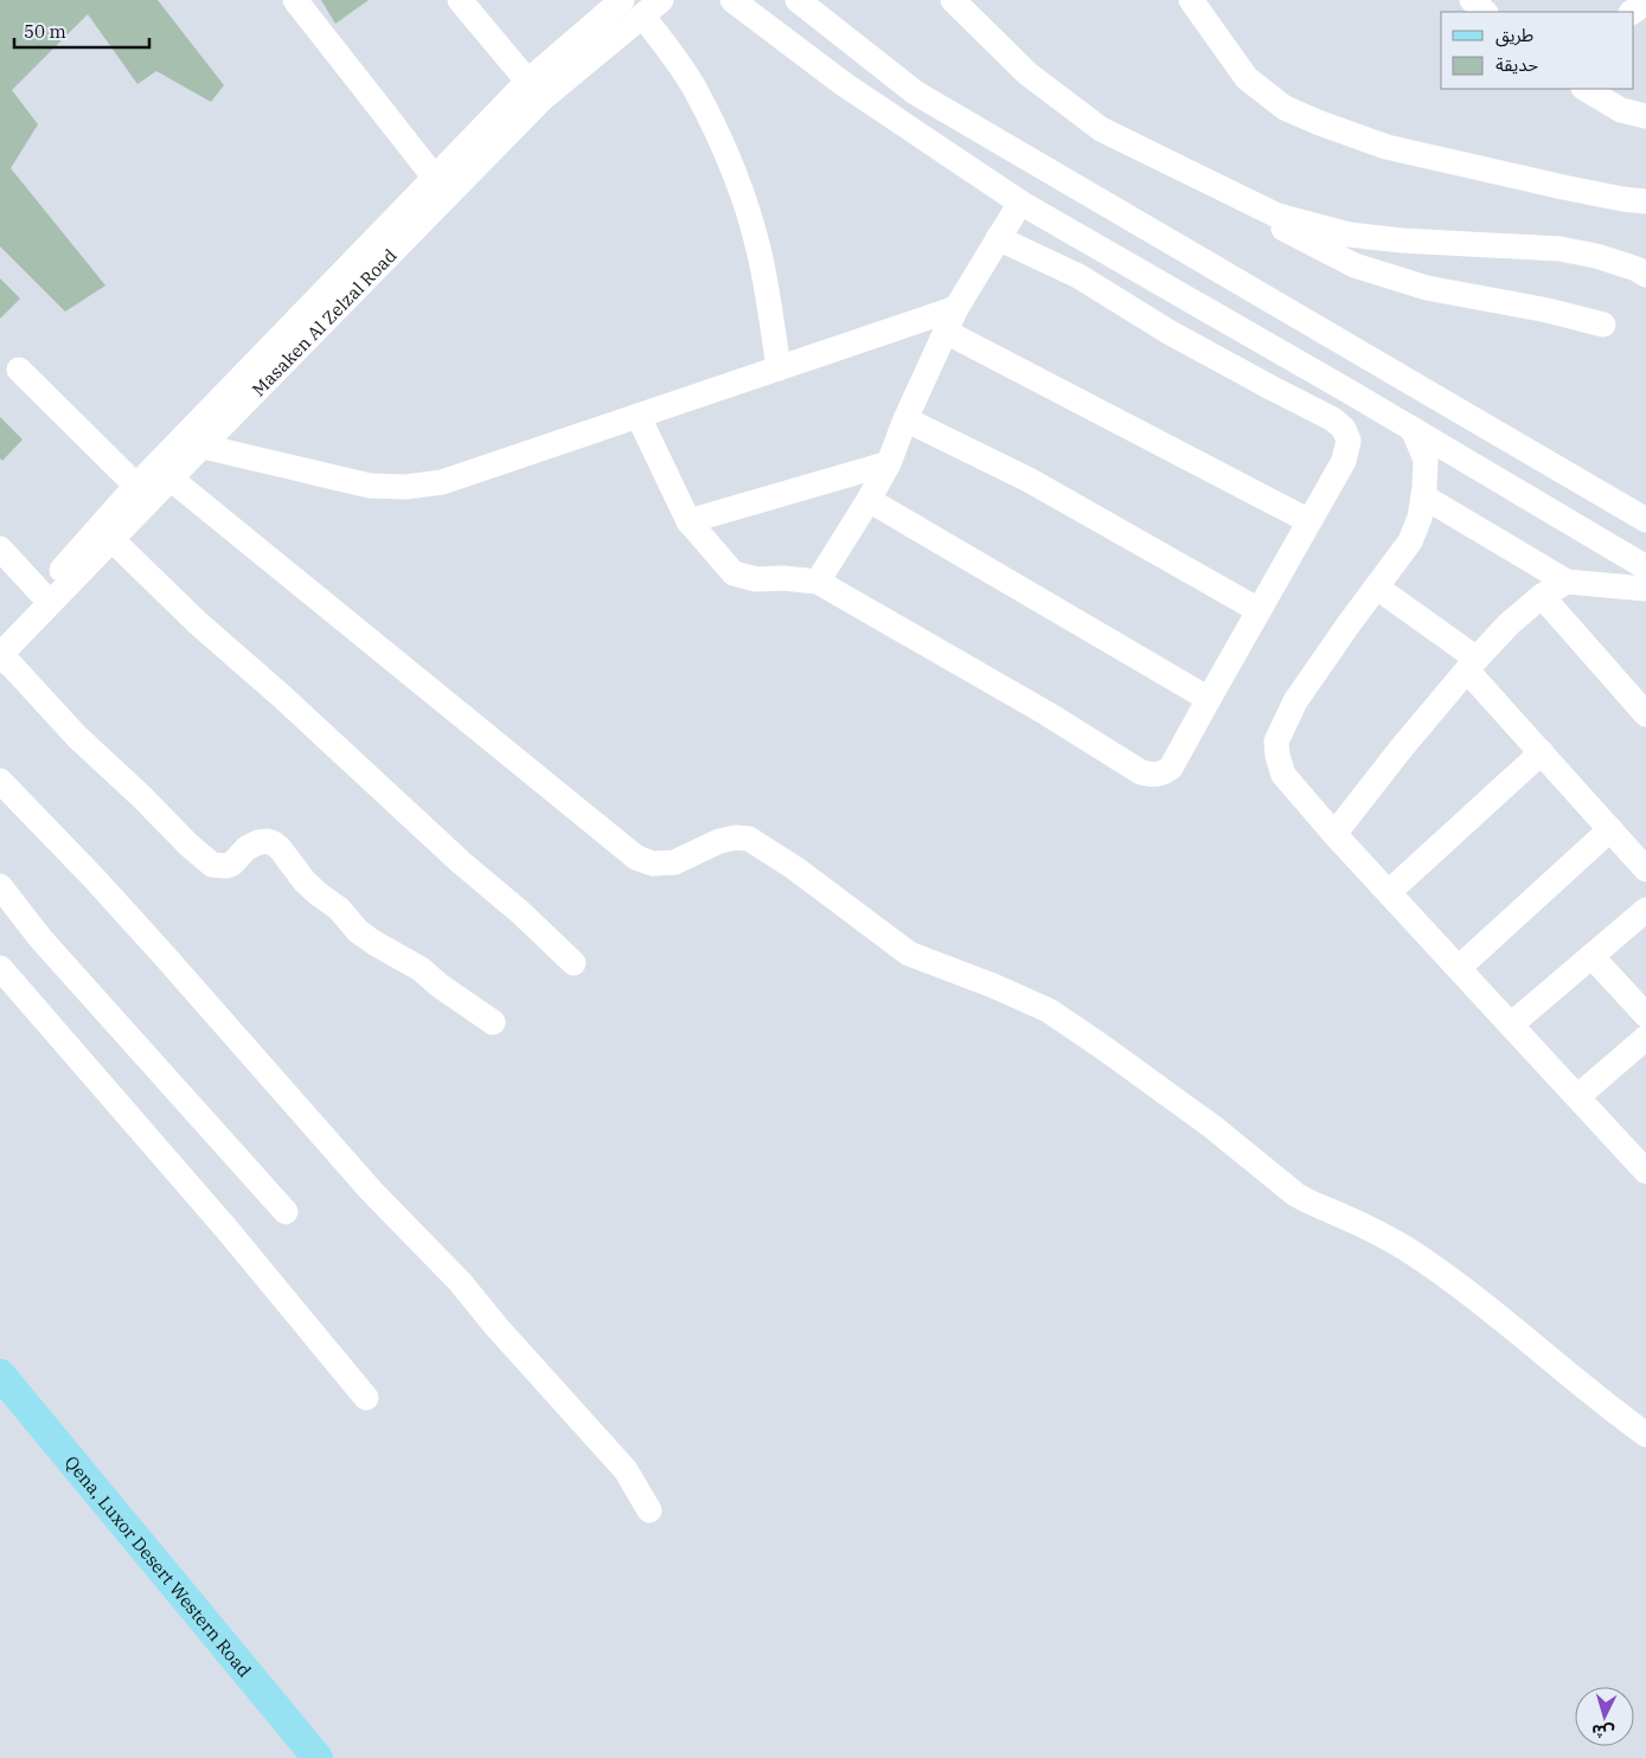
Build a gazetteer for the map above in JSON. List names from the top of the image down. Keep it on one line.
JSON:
{"streets":{"main road":["Qena, Luxor Desert Western Road"],"street":["Masaken Al Zelzal Road"]},"legend":["طريق","حديقة"],"scale_bar":"50 m","north":"bottom"}
